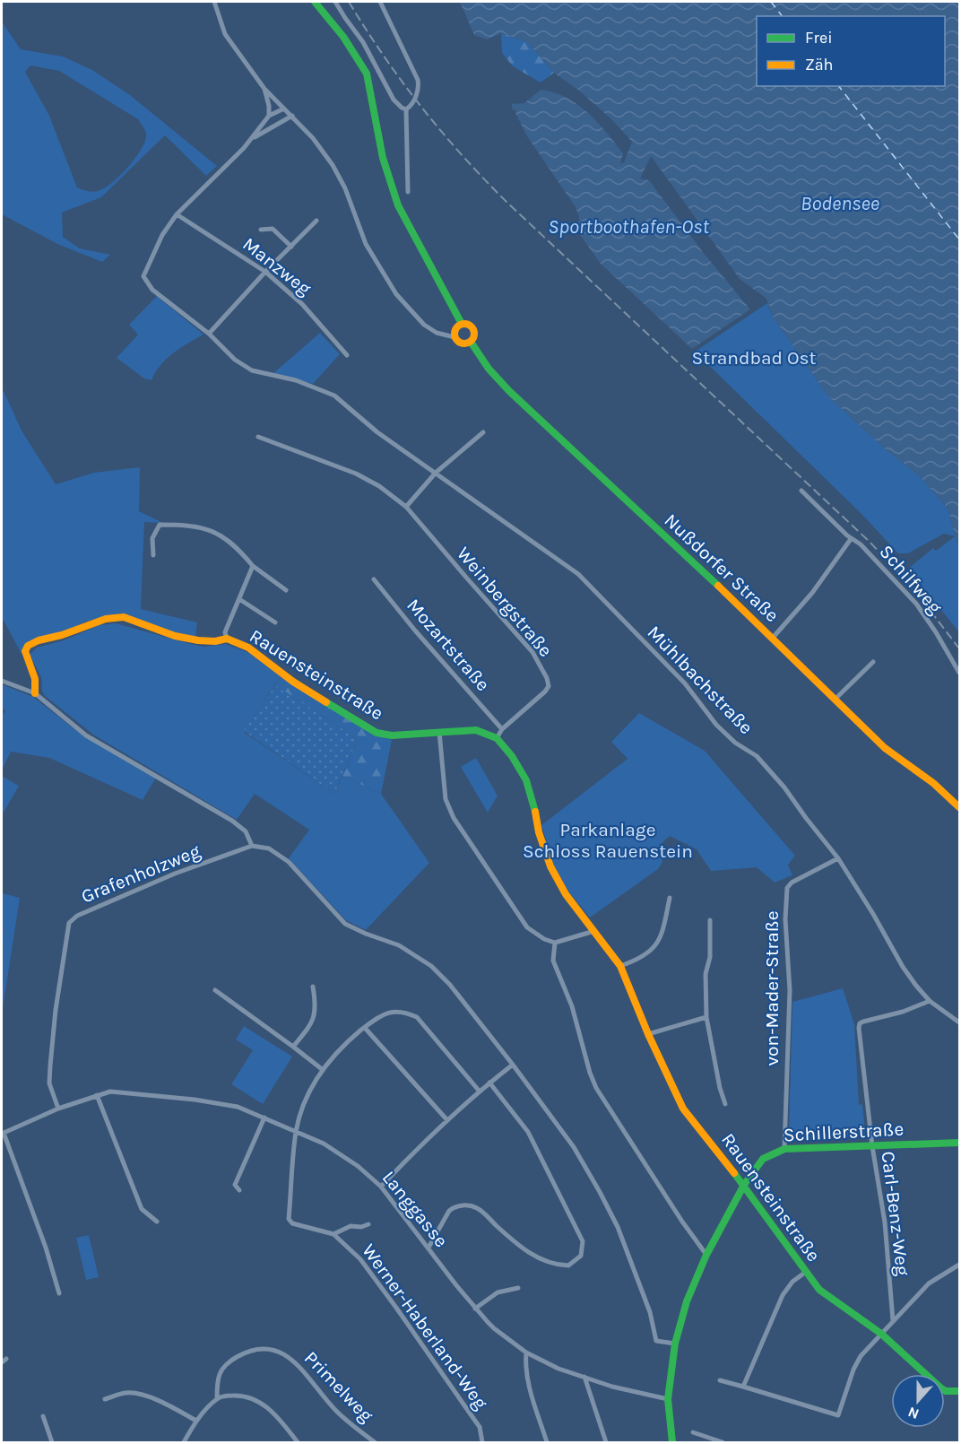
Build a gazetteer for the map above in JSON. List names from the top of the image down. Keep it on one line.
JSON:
{"streets":{"street":["Manzweg","Nußdorfer Straße","Schilfweg","Weinbergstraße","Mozartstraße","Rauensteinstraße","Mühlbachstraße","Grafenholzweg","von-Mader-Straße","Schillerstraße","Langgasse","Carl-Benz-Weg","Werner-Haberland-Weg","Primelweg"]},"crossings":[["Manzweg","Mühlbachstraße"],["Weinbergstraße","Mozartstraße"],["Weinbergstraße","Rauensteinstraße"],["Rauensteinstraße","Schillerstraße"],["Mühlbachstraße","von-Mader-Straße"],["Mühlbachstraße","Carl-Benz-Weg"],["Grafenholzweg","Langgasse"],["von-Mader-Straße","Schillerstraße"],["Schillerstraße","Langgasse"],["Schillerstraße","Carl-Benz-Weg"],["Langgasse","Werner-Haberland-Weg"]],"water":["Bodensee","Sportboothafen-Ost"],"parks":["Strandbad Ost","Parkanlage Schloss Rauenstein"],"legend":["Frei","Zäh"],"north":"bottom"}
